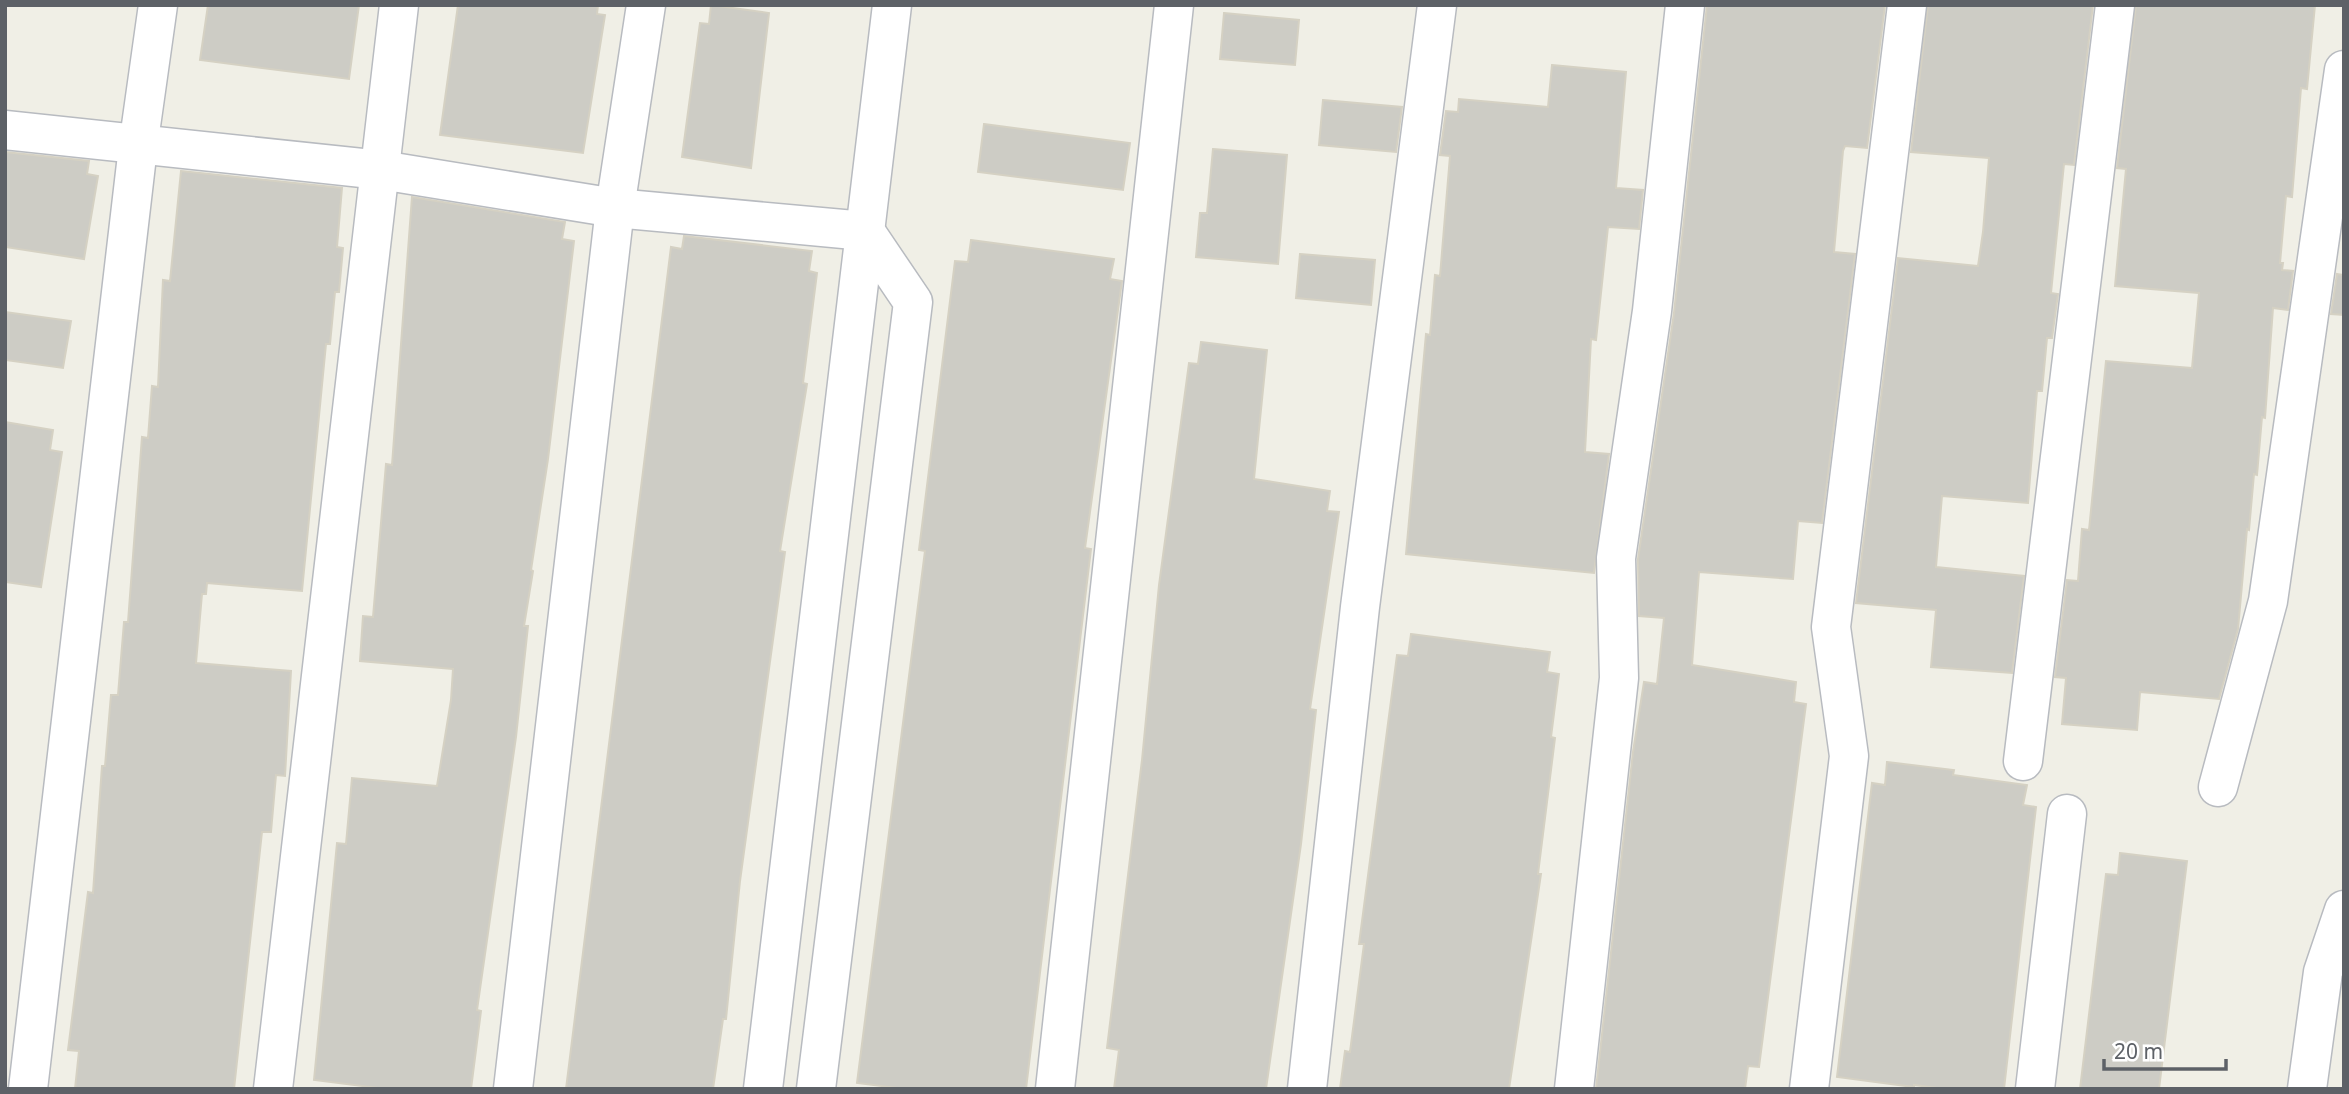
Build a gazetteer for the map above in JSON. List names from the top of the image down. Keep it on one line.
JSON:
{"scale_bar":"20 m"}
